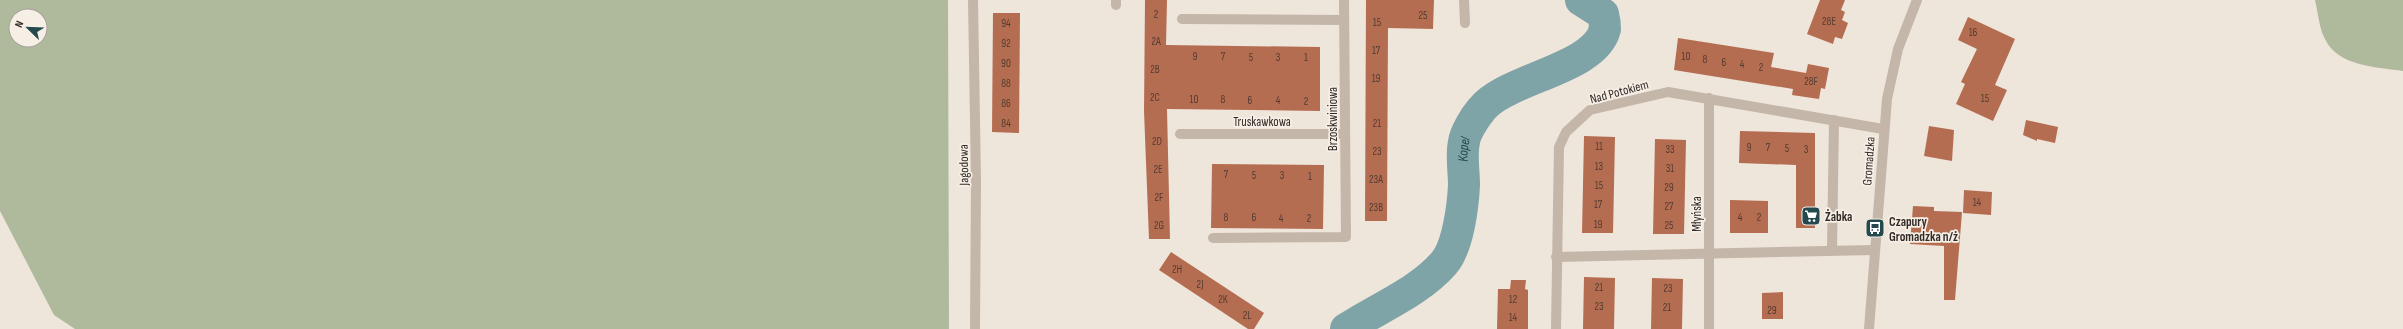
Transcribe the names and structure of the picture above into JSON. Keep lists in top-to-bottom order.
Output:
{
  "streets": {
    "street": [
      "Nad Potokiem",
      "Brzoskwiniowa",
      "Truskawkowa",
      "Gromadzka",
      "Jagodowa",
      "Młyńska"
    ]
  },
  "crossings": [
    ["Nad Potokiem", "Gromadzka"],
    ["Nad Potokiem", "Młyńska"],
    ["Brzoskwiniowa", "Truskawkowa"]
  ],
  "water": ["Kopel"],
  "places": {
    "supermarket": ["Żabka"],
    "bus stop": ["Czapury Gromadzka n/ż"]
  },
  "house_numbers": [
    "2",
    "25",
    "28E",
    "15",
    "94",
    "16",
    "2A",
    "92",
    "17",
    "9",
    "7",
    "10",
    "5",
    "3",
    "1",
    "8",
    "6",
    "90",
    "4",
    "2",
    "2B",
    "19",
    "28F",
    "88",
    "2C",
    "15",
    "10",
    "8",
    "6",
    "4",
    "2",
    "86",
    "84",
    "21",
    "2D",
    "11",
    "9",
    "7",
    "5",
    "33",
    "3",
    "23",
    "13",
    "31",
    "2E",
    "7",
    "5",
    "3",
    "1",
    "23A",
    "15",
    "29",
    "2F",
    "14",
    "17",
    "27",
    "23B",
    "8",
    "6",
    "4",
    "2",
    "4",
    "2",
    "19",
    "2G",
    "25",
    "2H",
    "2J",
    "21",
    "23",
    "2K",
    "12",
    "23",
    "21",
    "29",
    "2L",
    "14"
  ],
  "north": "top left"
}
